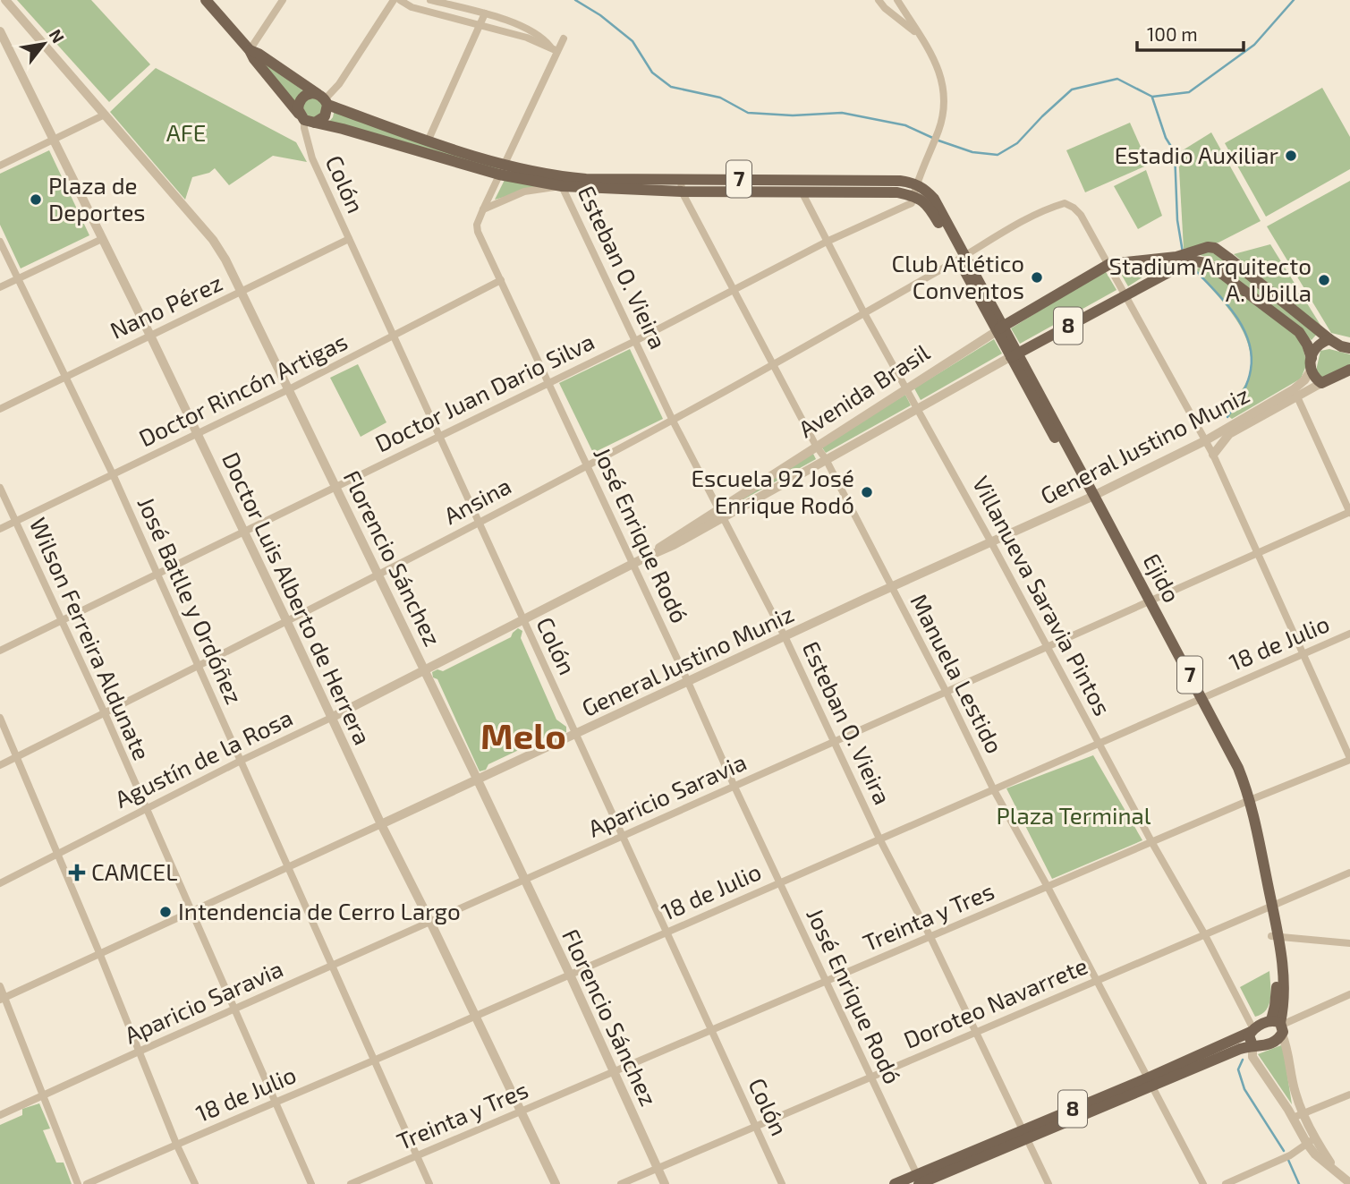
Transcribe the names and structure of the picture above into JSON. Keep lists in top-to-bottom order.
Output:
{
  "streets": {
    "main road": [
      "7",
      "8",
      "Avenida Brasil",
      "Ejido"
    ],
    "street": [
      "Colón",
      "Esteban O. Vieira",
      "Nano Pérez",
      "Doctor Rincón Artigas",
      "Doctor Juan Dario Silva",
      "General Justino Muniz",
      "Ansina",
      "José Enrique Rodó",
      "Florencio Sánchez",
      "Villanueva Saravia Pintos",
      "Doctor Luis Alberto de Herrera",
      "José Batlle y Ordóñez",
      "Wilson Ferreira Aldunate",
      "18 de Julio",
      "Manuela Lestido",
      "Agustín de la Rosa",
      "Aparicio Saravia",
      "Treinta y Tres",
      "Doroteo Navarrete"
    ]
  },
  "crossings": [
    ["7", "Colón"],
    ["7", "Esteban O. Vieira"],
    ["7", "8"],
    ["7", "Doctor Juan Dario Silva"],
    ["7", "José Enrique Rodó"],
    ["7", "Ejido"],
    ["7", "Villanueva Saravia Pintos"],
    ["7", "Manuela Lestido"],
    ["Colón", "Nano Pérez"],
    ["Colón", "Doctor Rincón Artigas"],
    ["Colón", "Avenida Brasil"],
    ["Colón", "Doctor Juan Dario Silva"],
    ["Colón", "General Justino Muniz"],
    ["Colón", "Ansina"],
    ["Colón", "18 de Julio"],
    ["Colón", "Aparicio Saravia"],
    ["Colón", "Treinta y Tres"],
    ["Colón", "Doroteo Navarrete"],
    ["Esteban O. Vieira", "8"],
    ["Esteban O. Vieira", "Avenida Brasil"],
    ["Esteban O. Vieira", "Doctor Juan Dario Silva"],
    ["Esteban O. Vieira", "General Justino Muniz"],
    ["Esteban O. Vieira", "Ansina"],
    ["Esteban O. Vieira", "18 de Julio"],
    ["Esteban O. Vieira", "Aparicio Saravia"],
    ["Esteban O. Vieira", "Treinta y Tres"],
    ["Esteban O. Vieira", "Doroteo Navarrete"],
    ["Nano Pérez", "Florencio Sánchez"],
    ["Nano Pérez", "Doctor Luis Alberto de Herrera"],
    ["Nano Pérez", "José Batlle y Ordóñez"],
    ["8", "Avenida Brasil"],
    ["8", "Ansina"],
    ["8", "José Enrique Rodó"],
    ["8", "Villanueva Saravia Pintos"],
    ["8", "Manuela Lestido"],
    ["Doctor Rincón Artigas", "José Enrique Rodó"],
    ["Doctor Rincón Artigas", "Florencio Sánchez"],
    ["Doctor Rincón Artigas", "Doctor Luis Alberto de Herrera"],
    ["Doctor Rincón Artigas", "José Batlle y Ordóñez"],
    ["Doctor Rincón Artigas", "Wilson Ferreira Aldunate"],
    ["Avenida Brasil", "Ansina"],
    ["Avenida Brasil", "José Enrique Rodó"],
    ["Avenida Brasil", "Florencio Sánchez"],
    ["Avenida Brasil", "Ejido"],
    ["Avenida Brasil", "Villanueva Saravia Pintos"],
    ["Avenida Brasil", "Manuela Lestido"],
    ["Avenida Brasil", "Agustín de la Rosa"],
    ["Doctor Juan Dario Silva", "José Enrique Rodó"],
    ["Doctor Juan Dario Silva", "Florencio Sánchez"],
    ["Doctor Juan Dario Silva", "Ejido"],
    ["Doctor Juan Dario Silva", "Villanueva Saravia Pintos"],
    ["Doctor Juan Dario Silva", "Doctor Luis Alberto de Herrera"],
    ["Doctor Juan Dario Silva", "José Batlle y Ordóñez"],
    ["Doctor Juan Dario Silva", "Wilson Ferreira Aldunate"],
    ["Doctor Juan Dario Silva", "Manuela Lestido"],
    ["General Justino Muniz", "José Enrique Rodó"],
    ["General Justino Muniz", "Florencio Sánchez"],
    ["General Justino Muniz", "Ejido"],
    ["General Justino Muniz", "Villanueva Saravia Pintos"],
    ["General Justino Muniz", "Doctor Luis Alberto de Herrera"],
    ["General Justino Muniz", "José Batlle y Ordóñez"],
    ["General Justino Muniz", "Wilson Ferreira Aldunate"],
    ["General Justino Muniz", "Manuela Lestido"],
    ["Ansina", "José Enrique Rodó"],
    ["Ansina", "Florencio Sánchez"],
    ["Ansina", "Ejido"],
    ["Ansina", "Villanueva Saravia Pintos"],
    ["Ansina", "Doctor Luis Alberto de Herrera"],
    ["Ansina", "José Batlle y Ordóñez"],
    ["Ansina", "Wilson Ferreira Aldunate"],
    ["Ansina", "Manuela Lestido"],
    ["José Enrique Rodó", "18 de Julio"],
    ["José Enrique Rodó", "Aparicio Saravia"],
    ["José Enrique Rodó", "Treinta y Tres"],
    ["José Enrique Rodó", "Doroteo Navarrete"],
    ["Florencio Sánchez", "18 de Julio"],
    ["Florencio Sánchez", "Agustín de la Rosa"],
    ["Florencio Sánchez", "Aparicio Saravia"],
    ["Florencio Sánchez", "Treinta y Tres"],
    ["Florencio Sánchez", "Doroteo Navarrete"],
    ["Ejido", "18 de Julio"],
    ["Ejido", "Aparicio Saravia"],
    ["Ejido", "Treinta y Tres"],
    ["Ejido", "Doroteo Navarrete"],
    ["Villanueva Saravia Pintos", "18 de Julio"],
    ["Villanueva Saravia Pintos", "Aparicio Saravia"],
    ["Villanueva Saravia Pintos", "Treinta y Tres"],
    ["Villanueva Saravia Pintos", "Doroteo Navarrete"],
    ["Doctor Luis Alberto de Herrera", "18 de Julio"],
    ["Doctor Luis Alberto de Herrera", "Agustín de la Rosa"],
    ["Doctor Luis Alberto de Herrera", "Aparicio Saravia"],
    ["Doctor Luis Alberto de Herrera", "Treinta y Tres"],
    ["José Batlle y Ordóñez", "18 de Julio"],
    ["José Batlle y Ordóñez", "Agustín de la Rosa"],
    ["José Batlle y Ordóñez", "Aparicio Saravia"],
    ["José Batlle y Ordóñez", "Treinta y Tres"],
    ["Wilson Ferreira Aldunate", "18 de Julio"],
    ["Wilson Ferreira Aldunate", "Agustín de la Rosa"],
    ["Wilson Ferreira Aldunate", "Aparicio Saravia"],
    ["18 de Julio", "Manuela Lestido"],
    ["Manuela Lestido", "Aparicio Saravia"],
    ["Manuela Lestido", "Treinta y Tres"],
    ["Manuela Lestido", "Doroteo Navarrete"]
  ],
  "districts": ["Melo"],
  "parks": ["AFE", "Plaza Terminal"],
  "places": {
    "other": [
      "Estadio Auxiliar",
      "Plaza de Deportes",
      "Club Atlético Conventos",
      "Stadium Arquitecto A. Ubilla",
      "Escuela 92 José Enrique Rodó",
      "Intendencia de Cerro Largo"
    ],
    "health": ["CAMCEL"]
  },
  "scale_bar": "100 m",
  "north": "top right"
}
